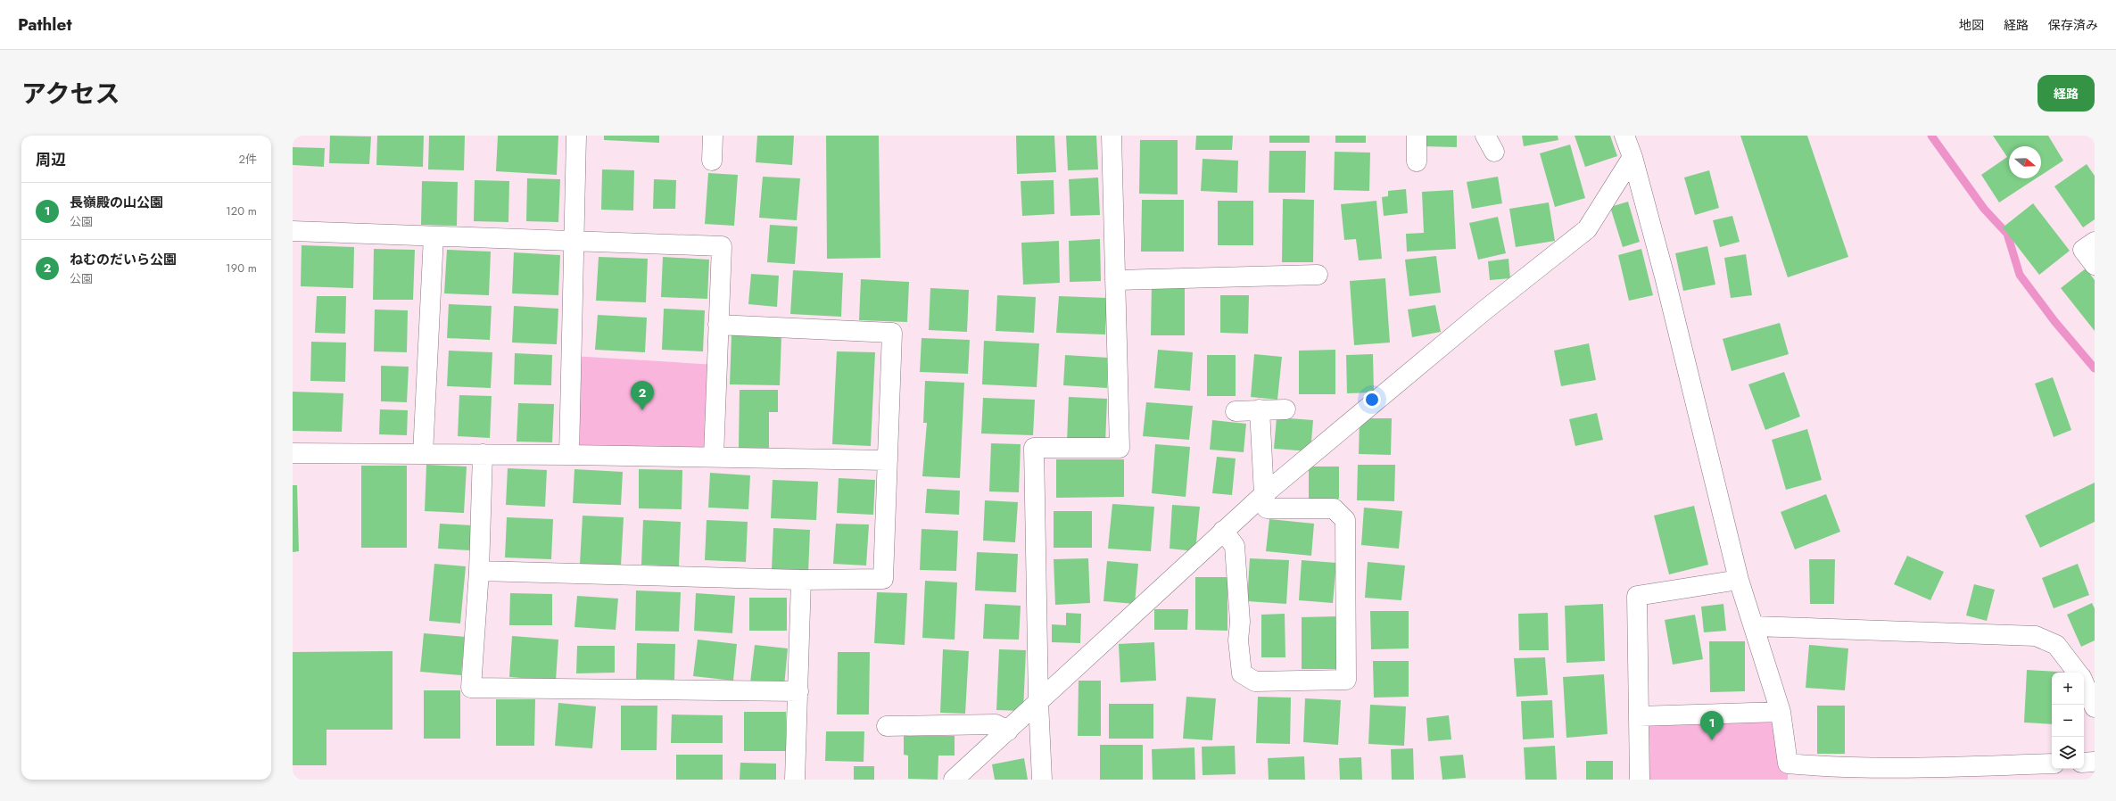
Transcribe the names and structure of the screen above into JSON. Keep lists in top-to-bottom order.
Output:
{
  "north": "right",
  "page": {
    "header": "Pathlet",
    "nav": ["地図", "経路", "保存済み"],
    "title": "アクセス",
    "buttons": "経路",
    "heading": ["周辺", "2件"],
    "list": [
      {
        "mark": "1",
        "name": "長嶺殿の山公園",
        "note": "公園",
        "value": "120 m"
      },
      {
        "mark": "2",
        "name": "ねむのだいら公園",
        "note": "公園",
        "value": "190 m"
      }
    ],
    "pins": ["2", "1"],
    "map_buttons": ["+", "−"]
  }
}
